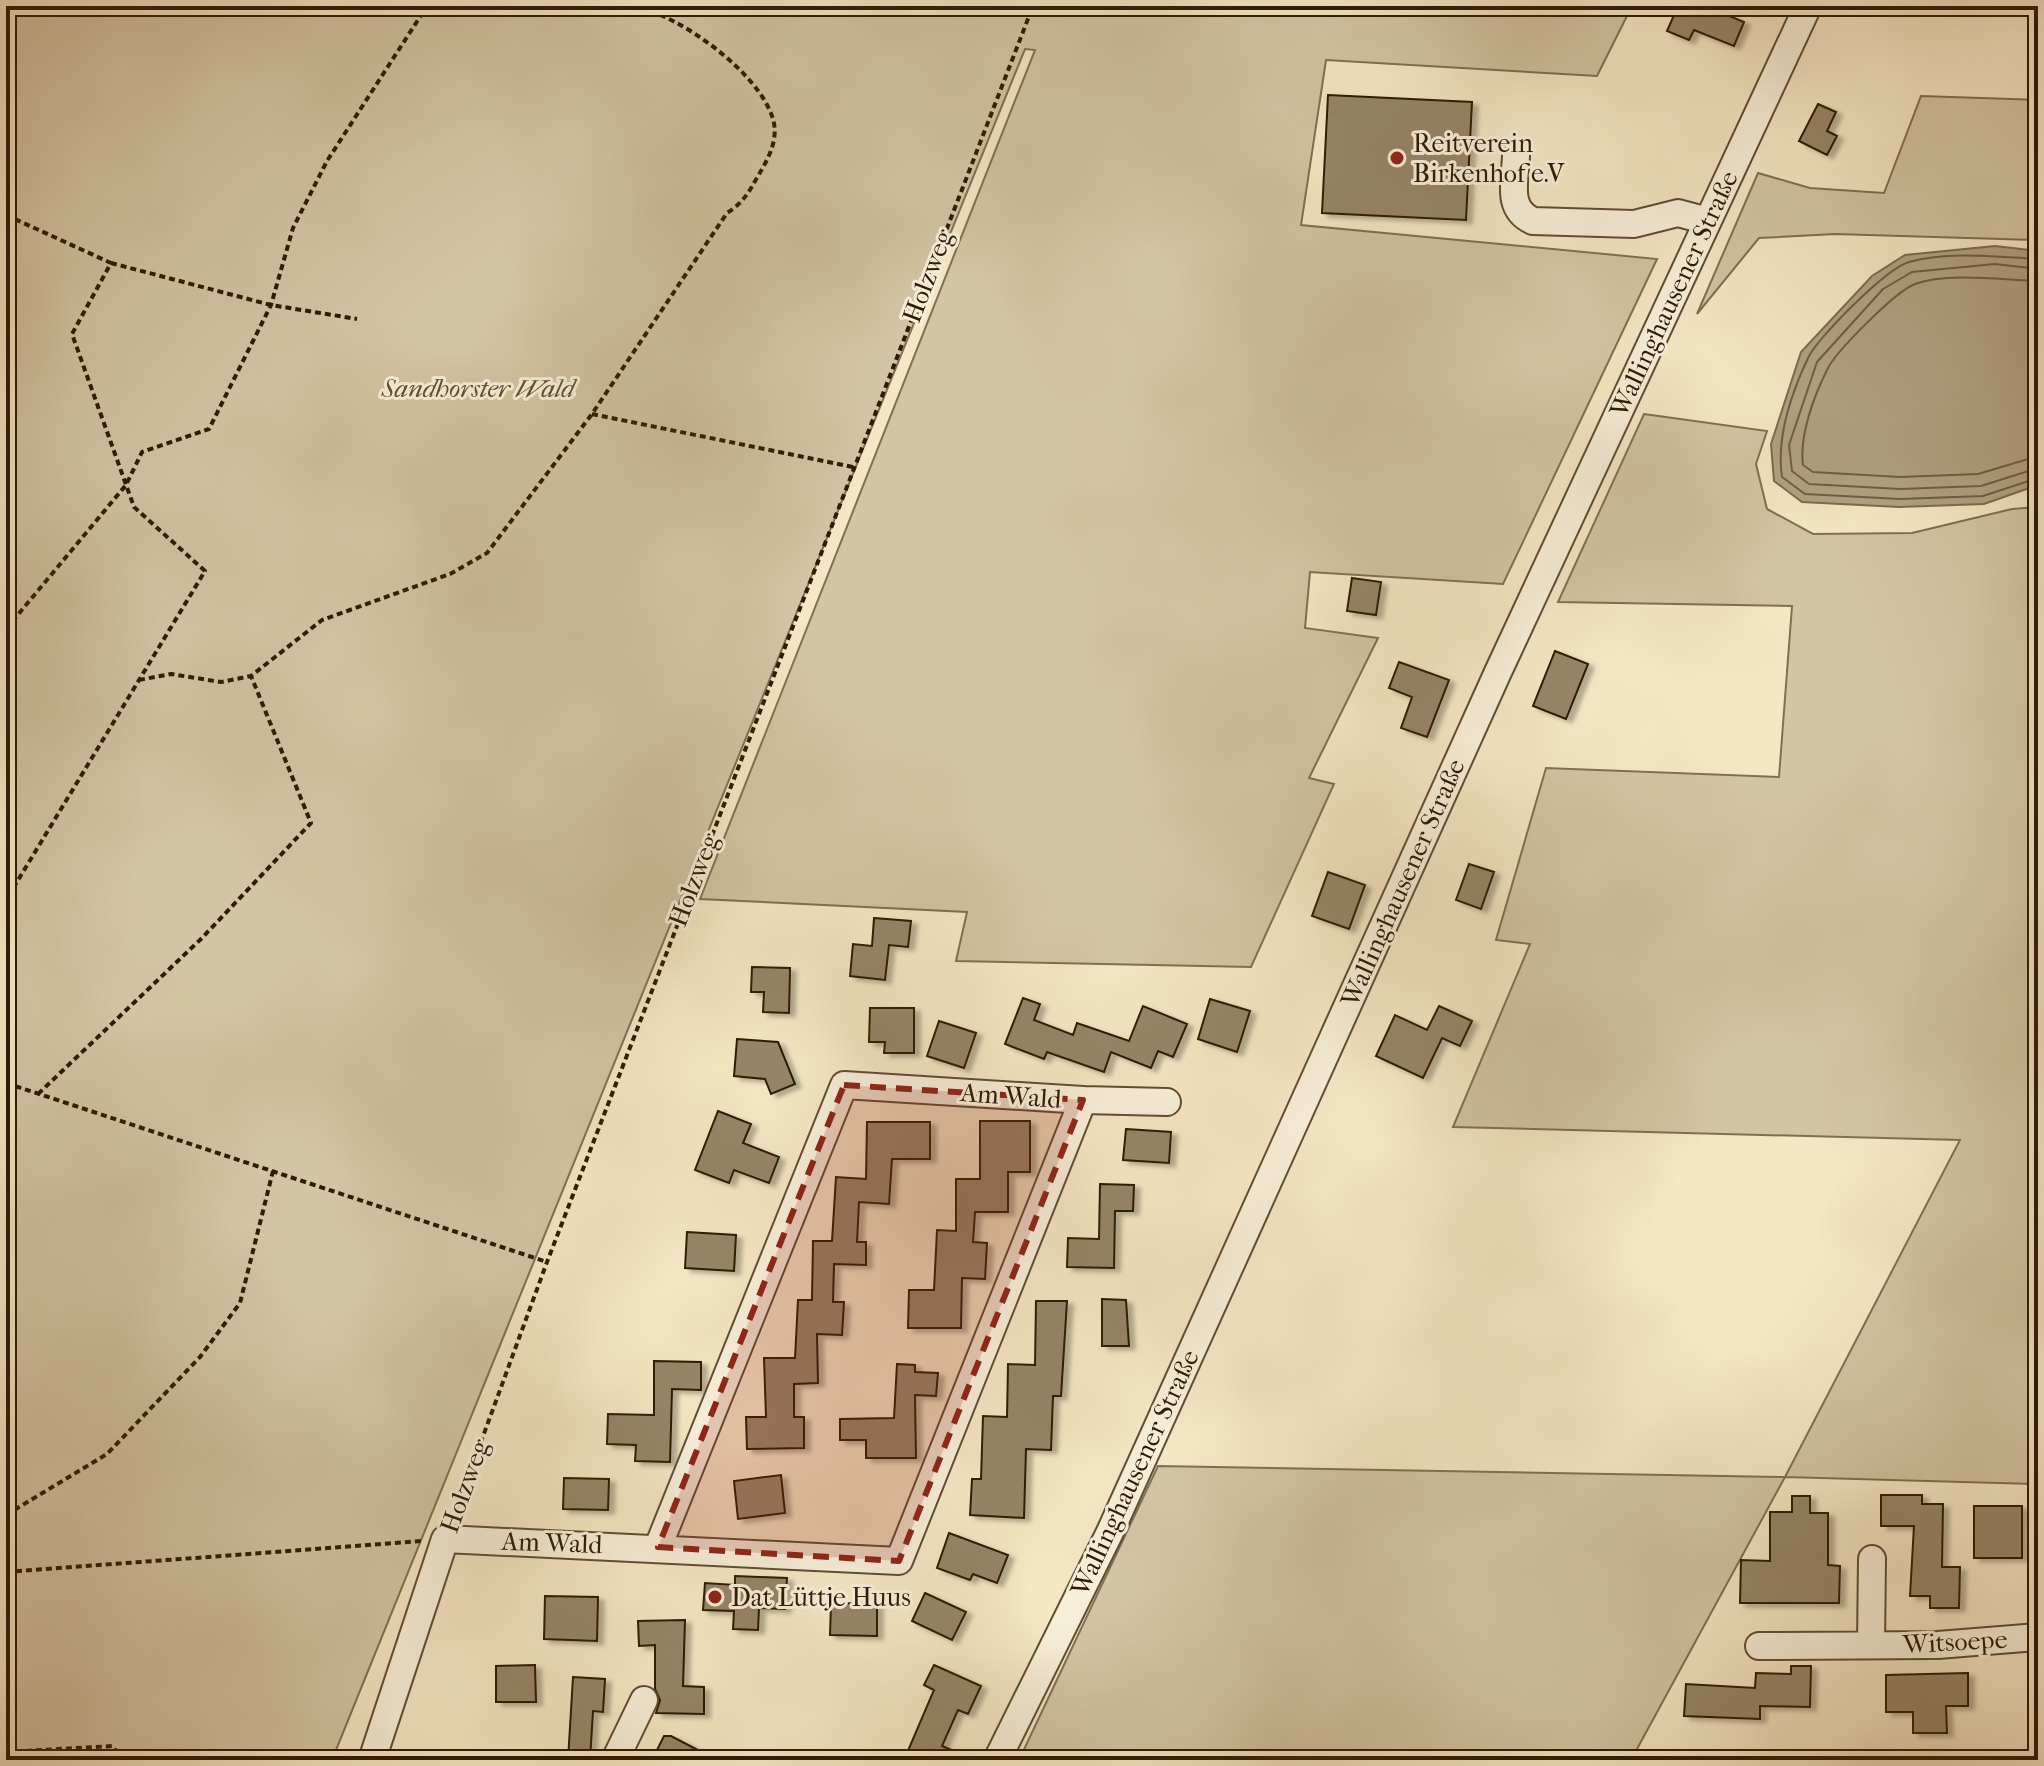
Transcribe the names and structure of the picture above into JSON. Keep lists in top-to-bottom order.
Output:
{
  "streets": {
    "street": [
      "Holzweg",
      "Wallinghausener Straße",
      "Am Wald",
      "Witsoepe"
    ]
  },
  "crossings": [
    ["Holzweg", "Am Wald"]
  ],
  "parks": ["Sandhorster Wald"],
  "places": ["Reitverein Birkenhof e.V", "Dat Lüttje Huus"]
}
